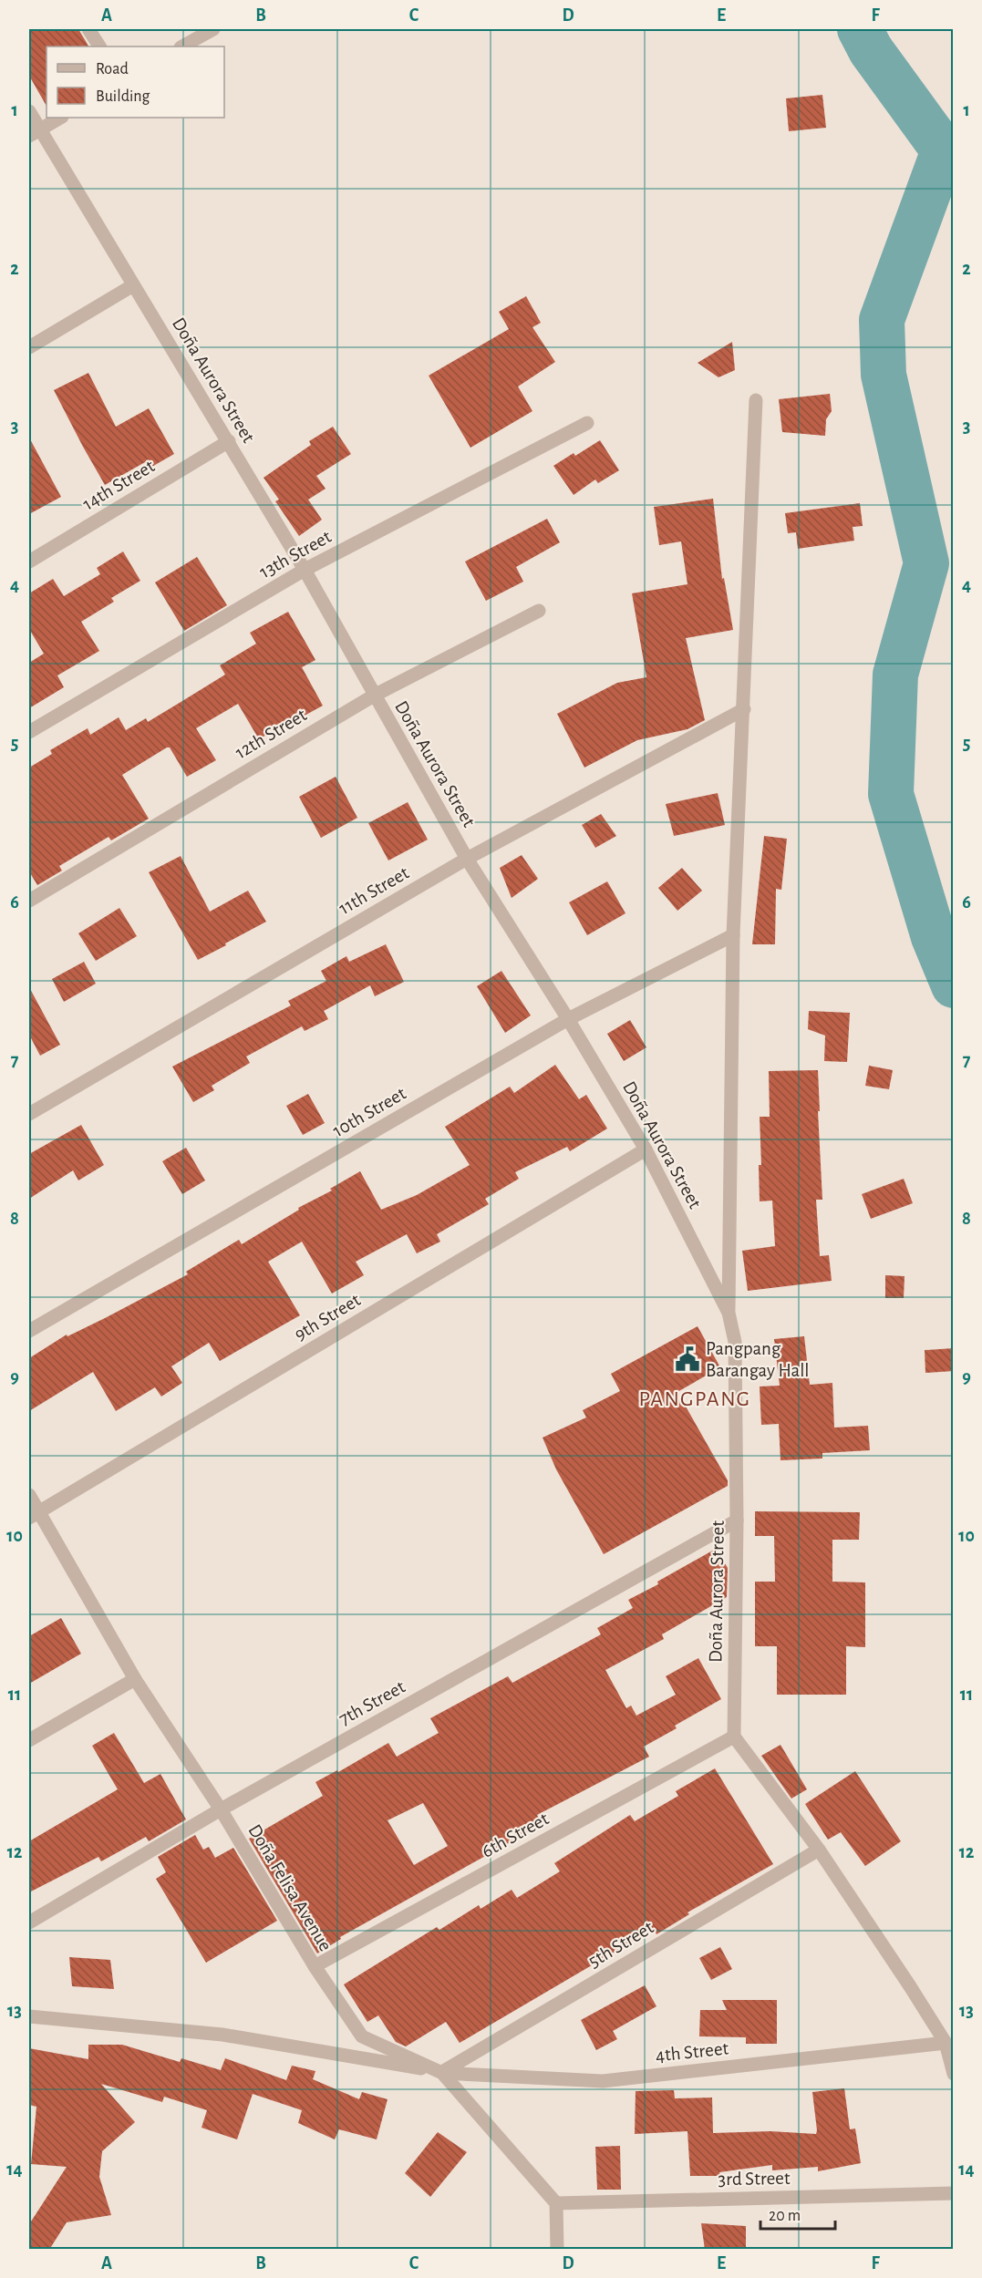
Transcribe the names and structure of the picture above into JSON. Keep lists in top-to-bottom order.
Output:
{
  "streets": {
    "street": [
      "Doña Aurora Street",
      "14th Street",
      "13th Street",
      "12th Street",
      "11th Street",
      "10th Street",
      "9th Street",
      "7th Street",
      "6th Street",
      "Doña Felisa Avenue",
      "5th Street",
      "4th Street",
      "3rd Street"
    ]
  },
  "crossings": [
    ["Doña Aurora Street", "14th Street"],
    ["Doña Aurora Street", "13th Street"],
    ["Doña Aurora Street", "12th Street"],
    ["Doña Aurora Street", "11th Street"],
    ["Doña Aurora Street", "10th Street"],
    ["Doña Aurora Street", "9th Street"],
    ["Doña Aurora Street", "7th Street"],
    ["Doña Aurora Street", "6th Street"],
    ["9th Street", "Doña Felisa Avenue"],
    ["7th Street", "Doña Felisa Avenue"],
    ["6th Street", "Doña Felisa Avenue"],
    ["Doña Felisa Avenue", "5th Street"],
    ["Doña Felisa Avenue", "4th Street"],
    ["Doña Felisa Avenue", "3rd Street"],
    ["5th Street", "4th Street"]
  ],
  "districts": ["PANGPANG"],
  "places": {
    "public building": ["Pangpang Barangay Hall"]
  },
  "legend": ["Road", "Building"],
  "scale_bar": "20 m",
  "grid": {
    "columns": [
      "A",
      "B",
      "C",
      "D",
      "E",
      "F"
    ],
    "rows": [
      "1",
      "2",
      "3",
      "4",
      "5",
      "6",
      "7",
      "8",
      "9",
      "10",
      "11",
      "12",
      "13",
      "14"
    ]
  }
}
